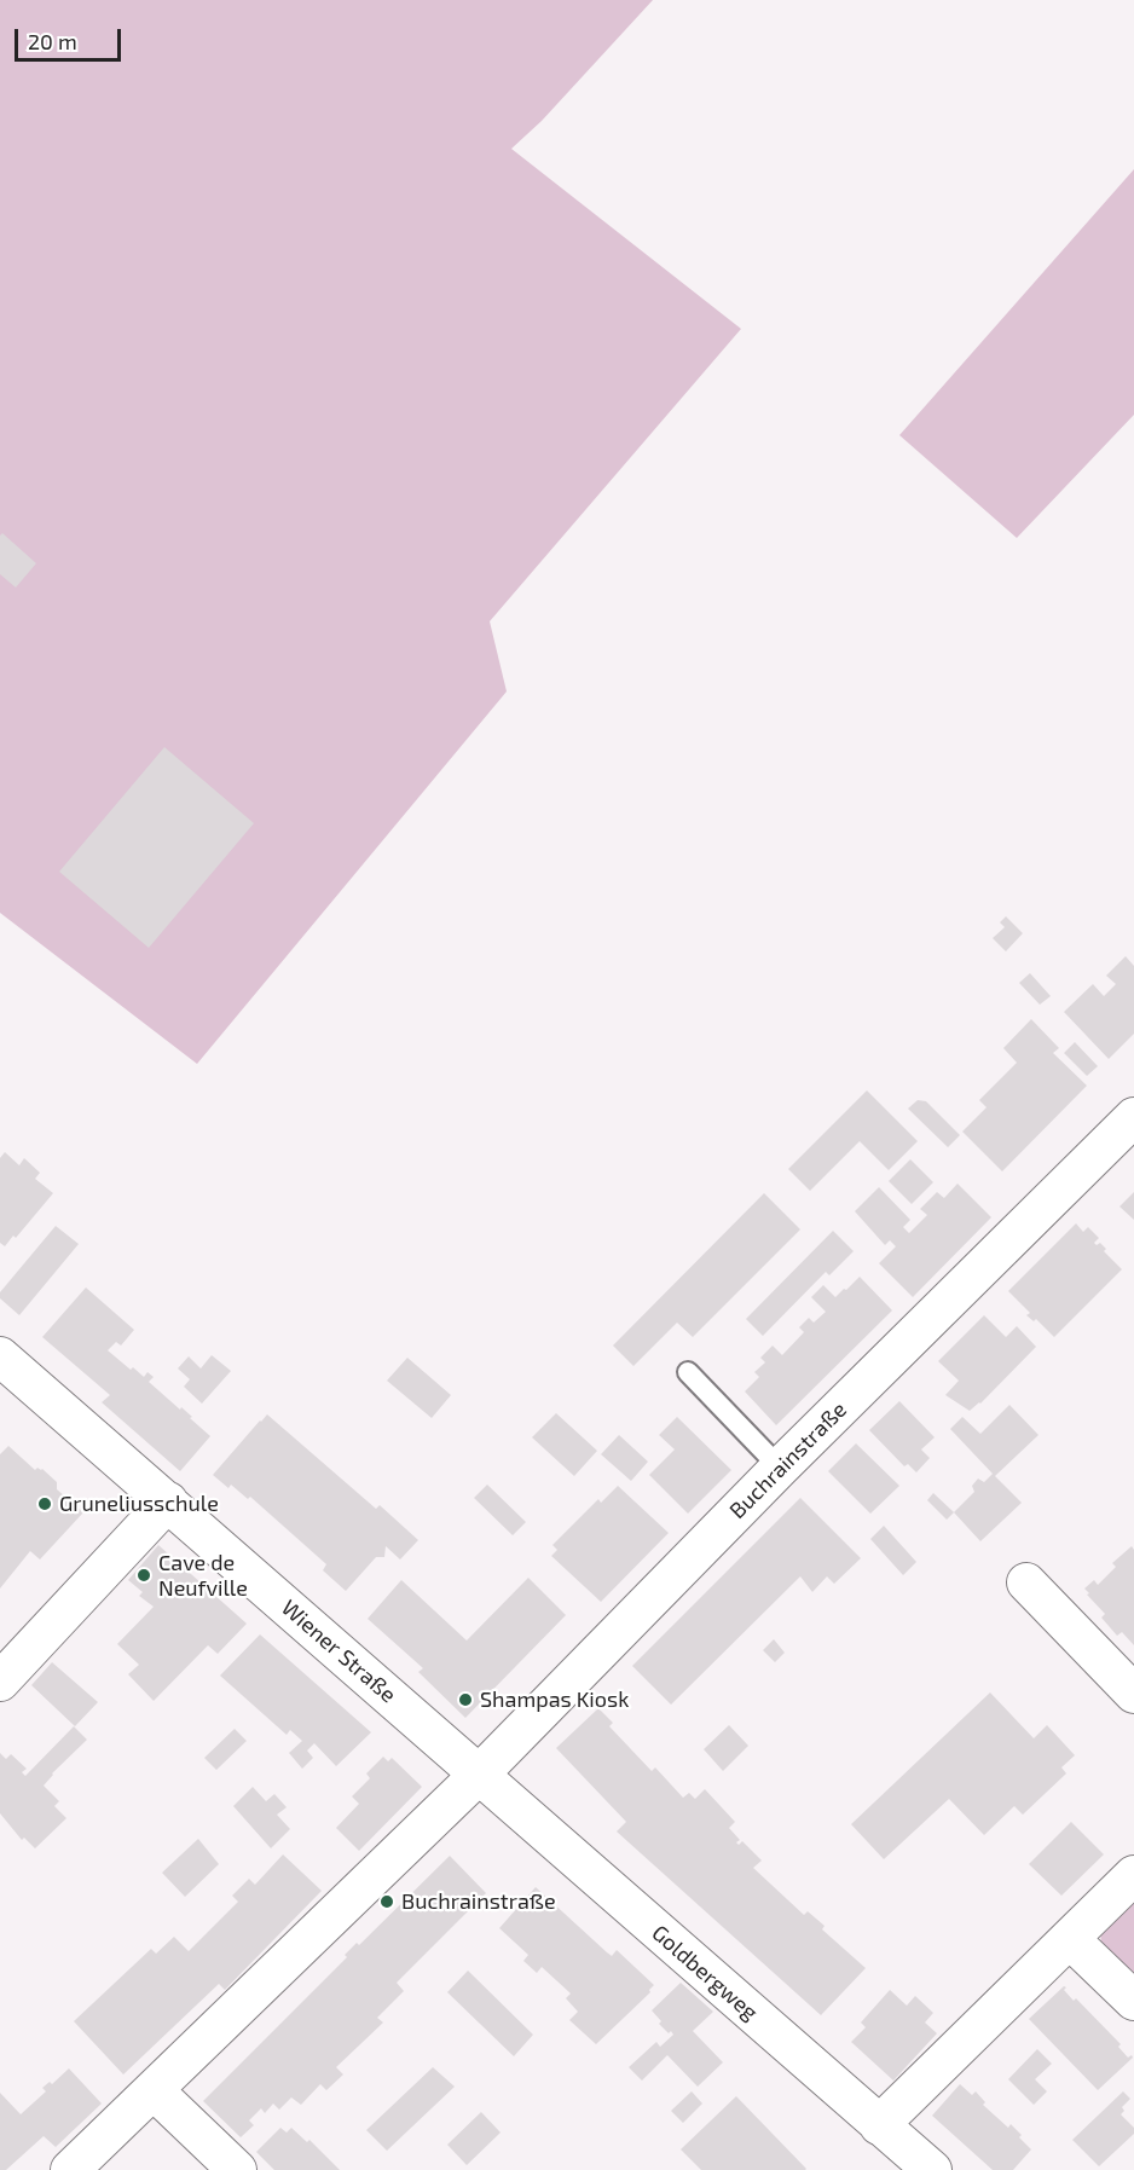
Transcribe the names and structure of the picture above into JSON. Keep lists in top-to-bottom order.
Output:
{
  "streets": {
    "street": ["Buchrainstraße", "Wiener Straße", "Goldbergweg"]
  },
  "crossings": [
    ["Buchrainstraße", "Wiener Straße"],
    ["Buchrainstraße", "Goldbergweg"],
    ["Wiener Straße", "Goldbergweg"]
  ],
  "places": [
    "Gruneliusschule",
    "Cave de Neufville",
    "Shampas Kiosk",
    "Buchrainstraße"
  ],
  "scale_bar": "20 m"
}
